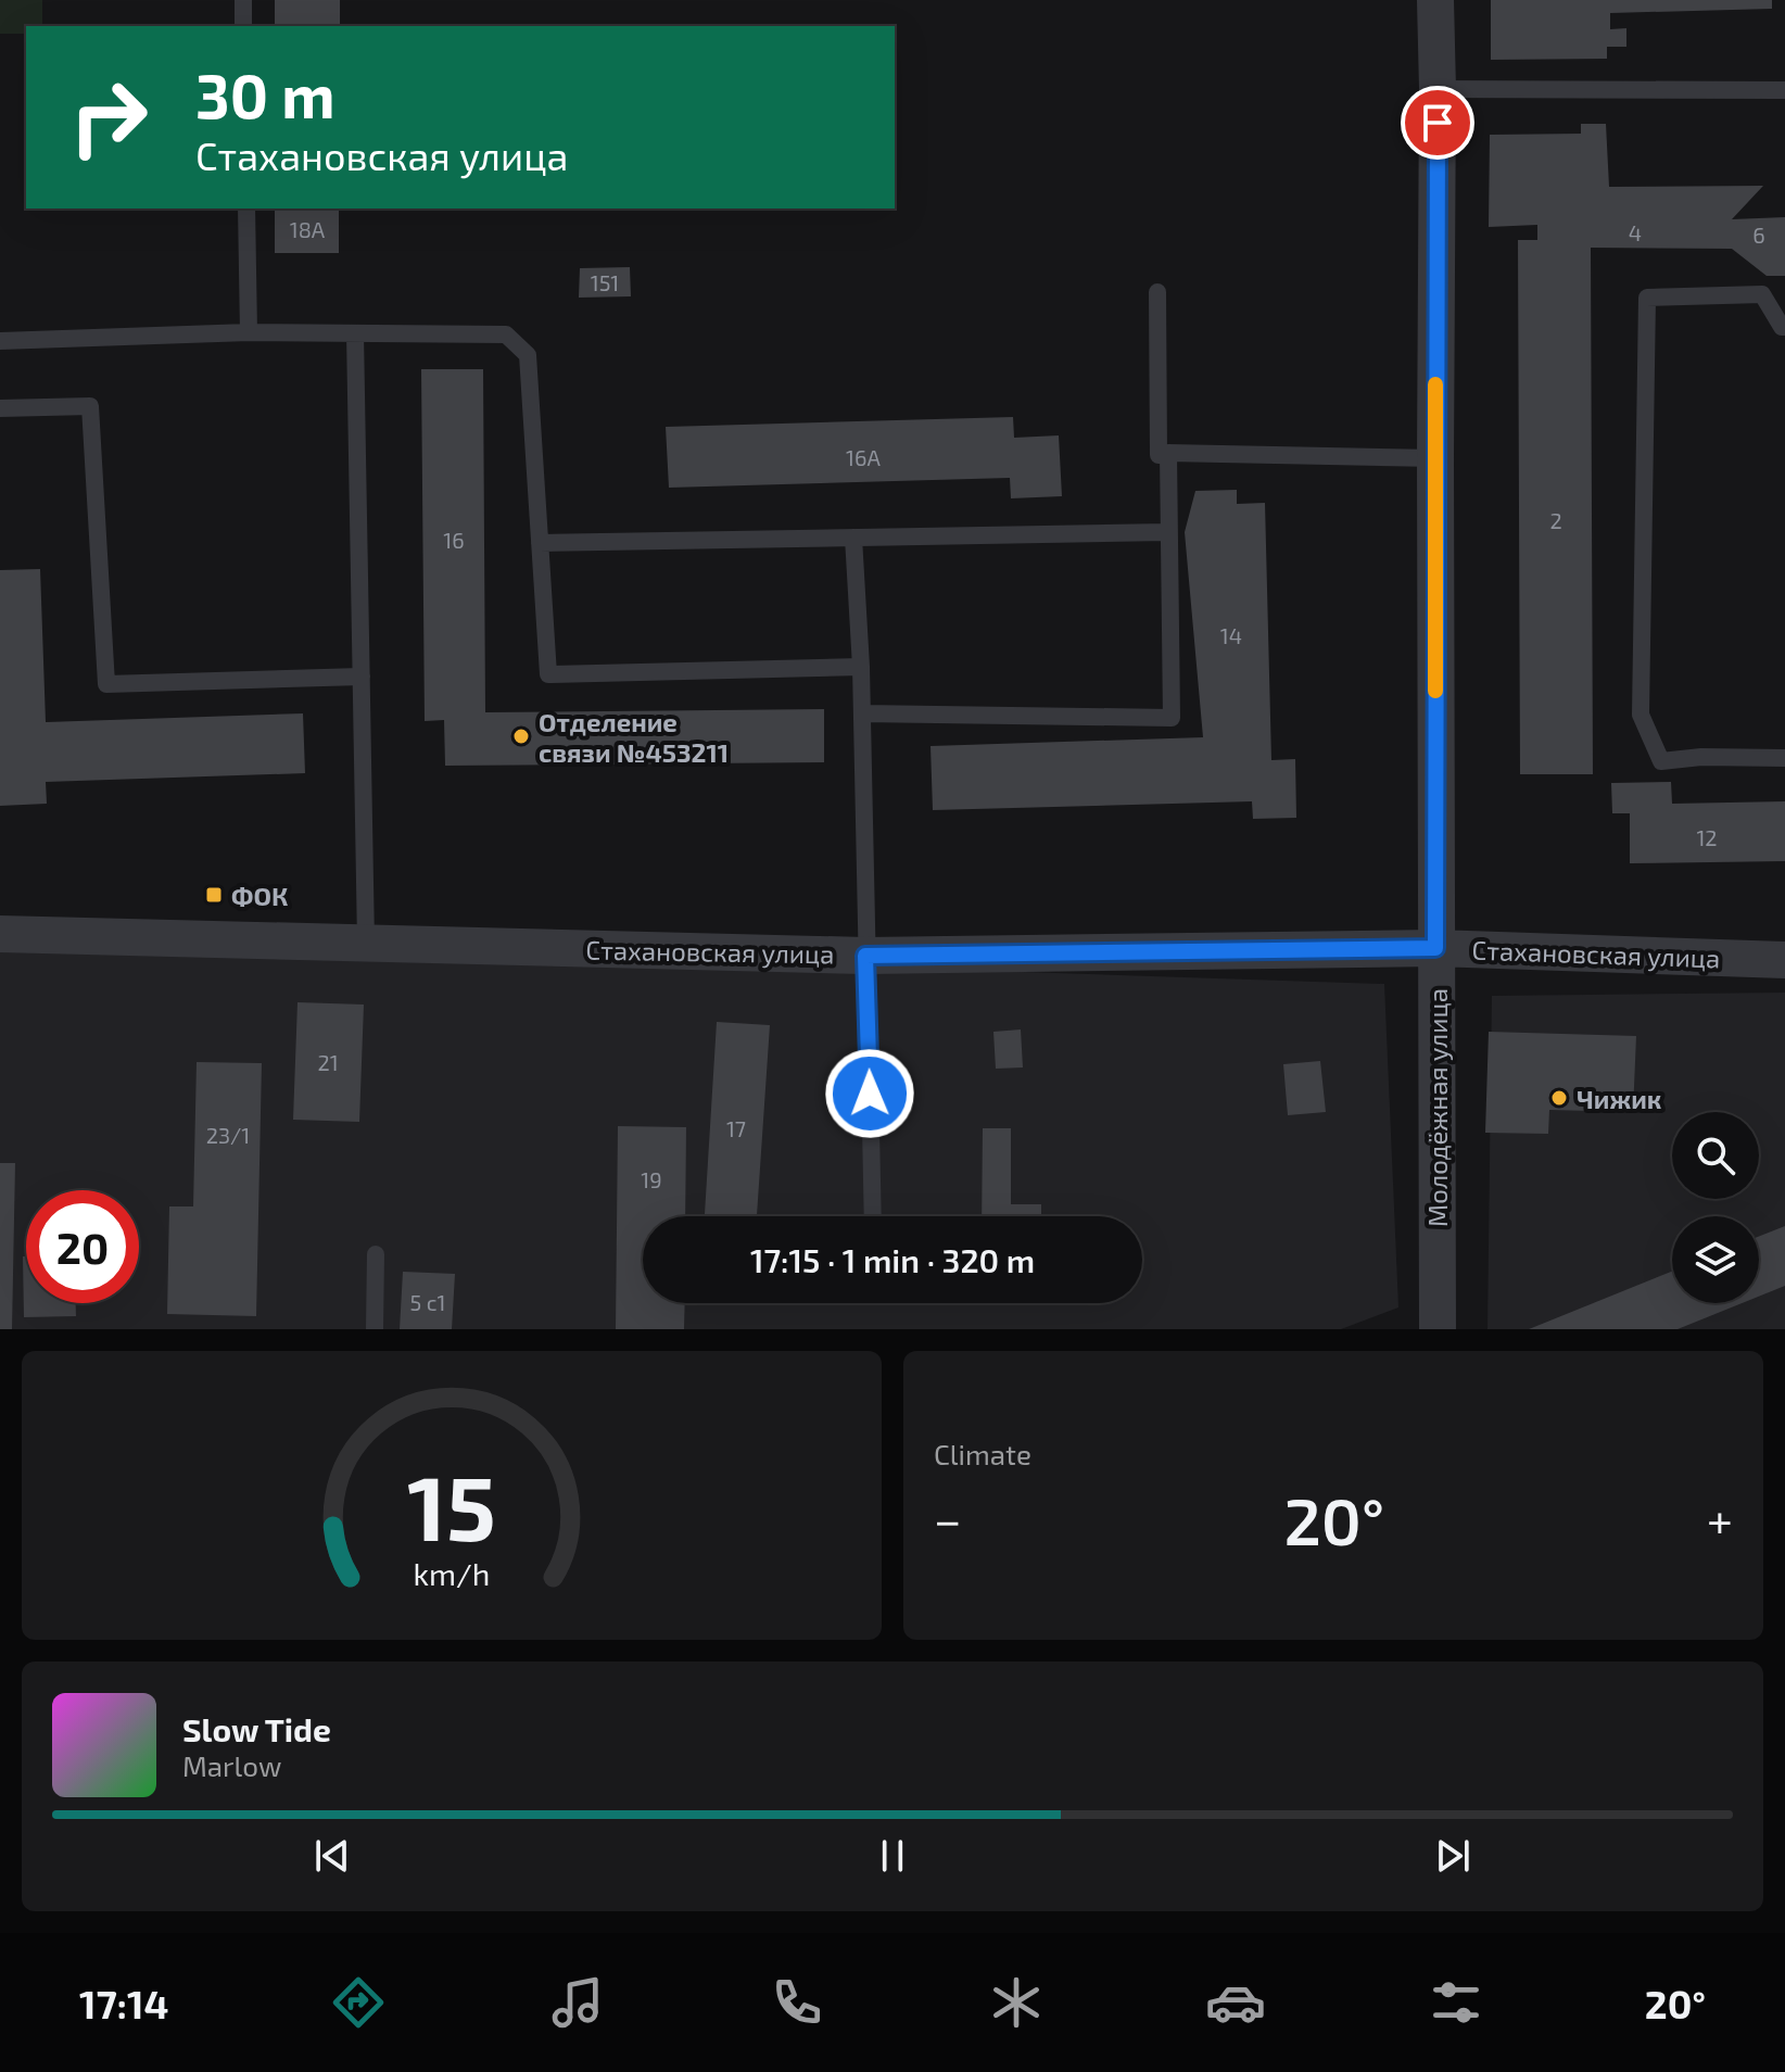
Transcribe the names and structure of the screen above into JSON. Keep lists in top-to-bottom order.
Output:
{
  "streets": {
    "street": ["Стахановская улица", "Молодёжная улица"]
  },
  "crossings": [
    ["Стахановская улица", "Молодёжная улица"]
  ],
  "places": {
    "other": ["Отделение связи №453211", "Чижик"],
    "transit": ["ФОК"]
  },
  "house_numbers": [
    "18А",
    "4",
    "6",
    "151",
    "16А",
    "2",
    "16",
    "14",
    "12",
    "21",
    "17",
    "23/1",
    "19",
    "5 с1"
  ],
  "page": {
    "turn": ["30 m", "Стахановская улица"],
    "limit": "20",
    "trip": "17:15 · 1 min · 320 m",
    "tile": "Climate",
    "heat": ["−", "20°", "+"],
    "song": ["Slow Tide", "Marlow"],
    "tabs": ["17:14", "20°"],
    "gauge": ["15", "km/h"]
  }
}
